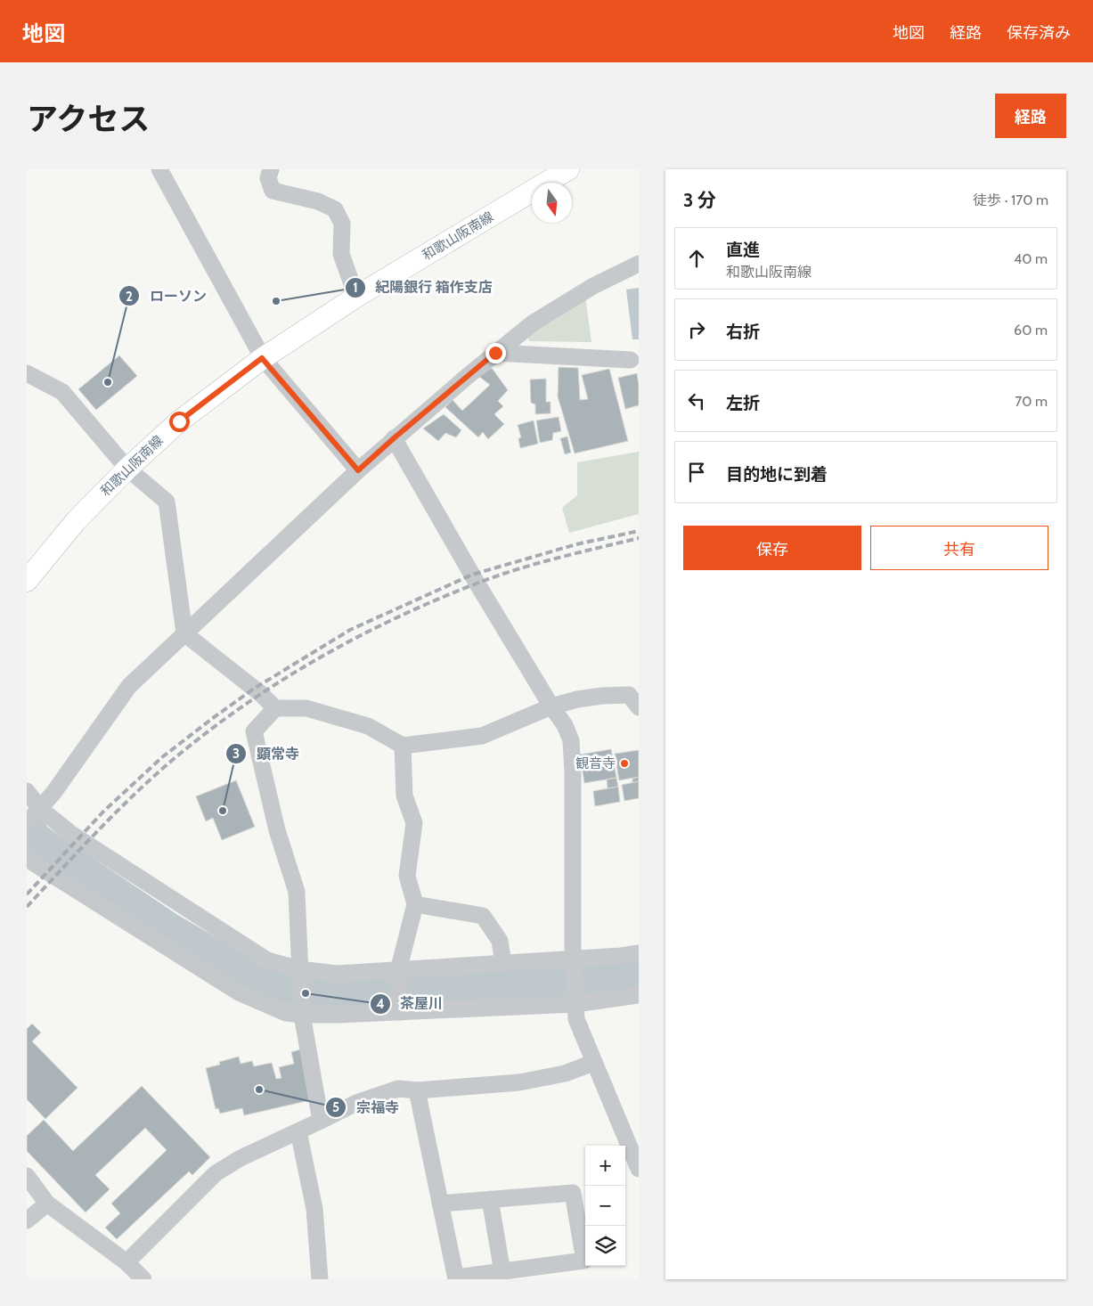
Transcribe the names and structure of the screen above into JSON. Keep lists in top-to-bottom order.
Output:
{
  "streets": {
    "main road": ["和歌山阪南線"]
  },
  "places": [
    "紀陽銀行 箱作支店",
    "ローソン",
    "観音寺",
    "顕常寺",
    "茶屋川",
    "宗福寺"
  ],
  "north": "bottom",
  "page": {
    "header": "地図",
    "nav": ["地図", "経路", "保存済み"],
    "title": "アクセス",
    "buttons": [
      "経路",
      ["保存", "共有"]
    ],
    "heading": ["3 分", "徒歩 · 170 m"],
    "list": [
      ["直進", "和歌山阪南線", "40 m"],
      ["右折", "60 m"],
      ["左折", "70 m"],
      "目的地に到着"
    ],
    "map_buttons": ["+", "−"]
  }
}
